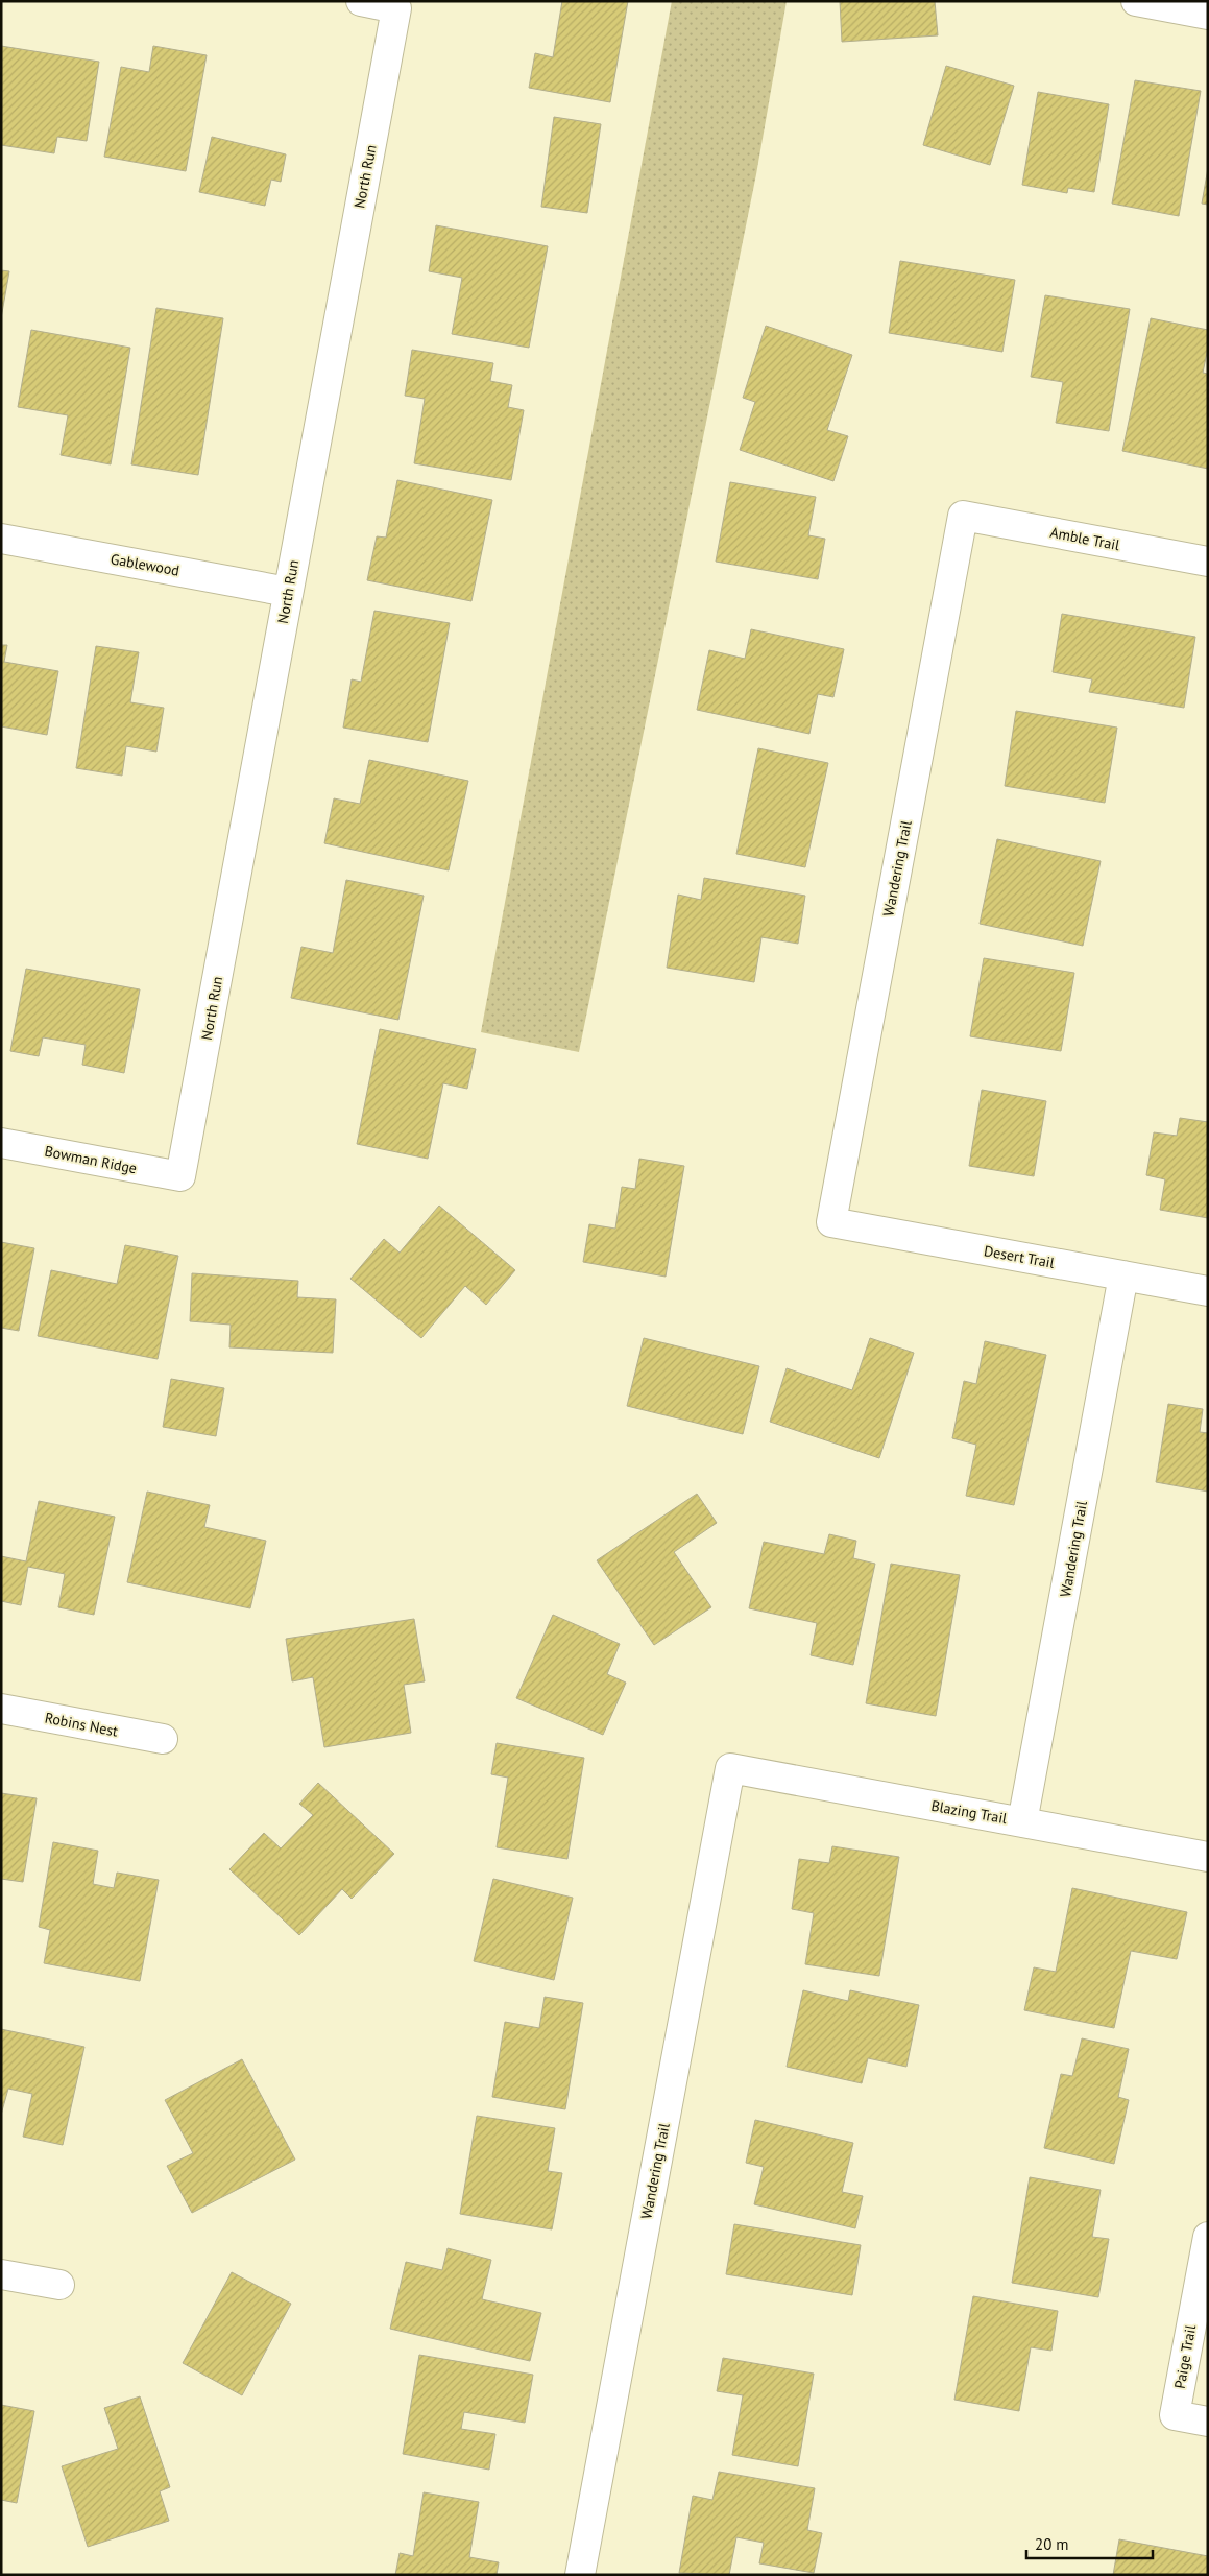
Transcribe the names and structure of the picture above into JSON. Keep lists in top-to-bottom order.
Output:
{
  "streets": {
    "street": [
      "North Run",
      "Amble Trail",
      "Gablewood",
      "Wandering Trail",
      "Bowman Ridge",
      "Desert Trail",
      "Robins Nest",
      "Blazing Trail",
      "Paige Trail"
    ]
  },
  "crossings": [
    ["North Run", "Gablewood"],
    ["North Run", "Bowman Ridge"],
    ["Amble Trail", "Wandering Trail"],
    ["Wandering Trail", "Desert Trail"],
    ["Wandering Trail", "Blazing Trail"]
  ],
  "scale_bar": "20 m"
}
